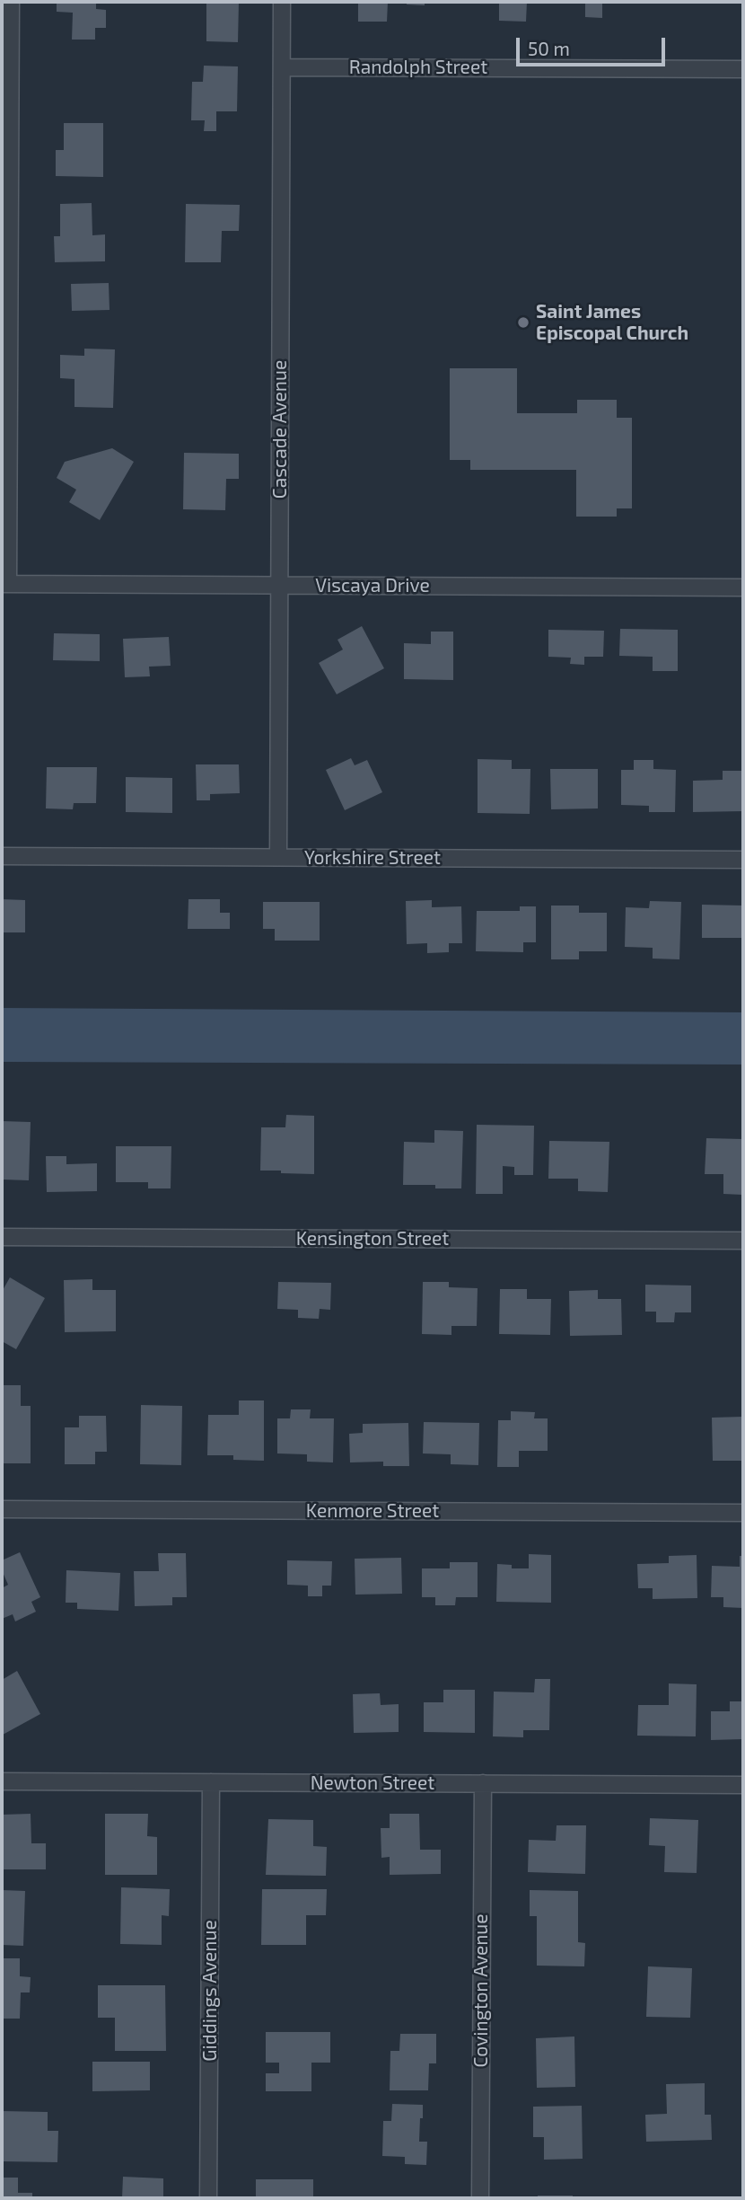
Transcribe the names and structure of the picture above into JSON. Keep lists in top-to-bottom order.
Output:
{
  "streets": {
    "street": [
      "Randolph Street",
      "Cascade Avenue",
      "Viscaya Drive",
      "Yorkshire Street",
      "Kensington Street",
      "Kenmore Street",
      "Newton Street",
      "Giddings Avenue",
      "Covington Avenue"
    ]
  },
  "crossings": [
    ["Randolph Street", "Cascade Avenue"],
    ["Cascade Avenue", "Viscaya Drive"],
    ["Cascade Avenue", "Yorkshire Street"],
    ["Newton Street", "Giddings Avenue"],
    ["Newton Street", "Covington Avenue"]
  ],
  "places": ["Saint James Episcopal Church"],
  "scale_bar": "50 m"
}
